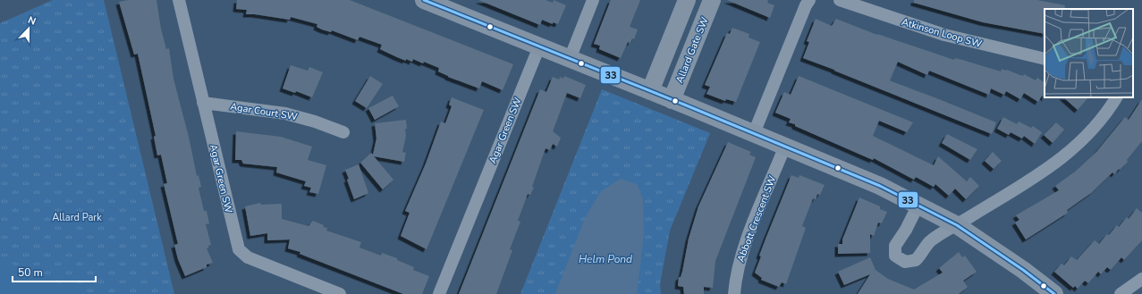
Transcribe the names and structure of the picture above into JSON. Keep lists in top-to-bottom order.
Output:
{
  "streets": {
    "street": [
      "Atkinson Loop SW",
      "Allard Gate SW",
      "Agar Court SW",
      "Agar Green SW",
      "Abbott Crescent SW"
    ]
  },
  "crossings": [
    ["Agar Court SW", "Agar Green SW"]
  ],
  "water": ["Helm Pond"],
  "parks": ["Allard Park"],
  "lines": ["transit line 33"],
  "scale_bar": "50 m",
  "north": "top"
}
